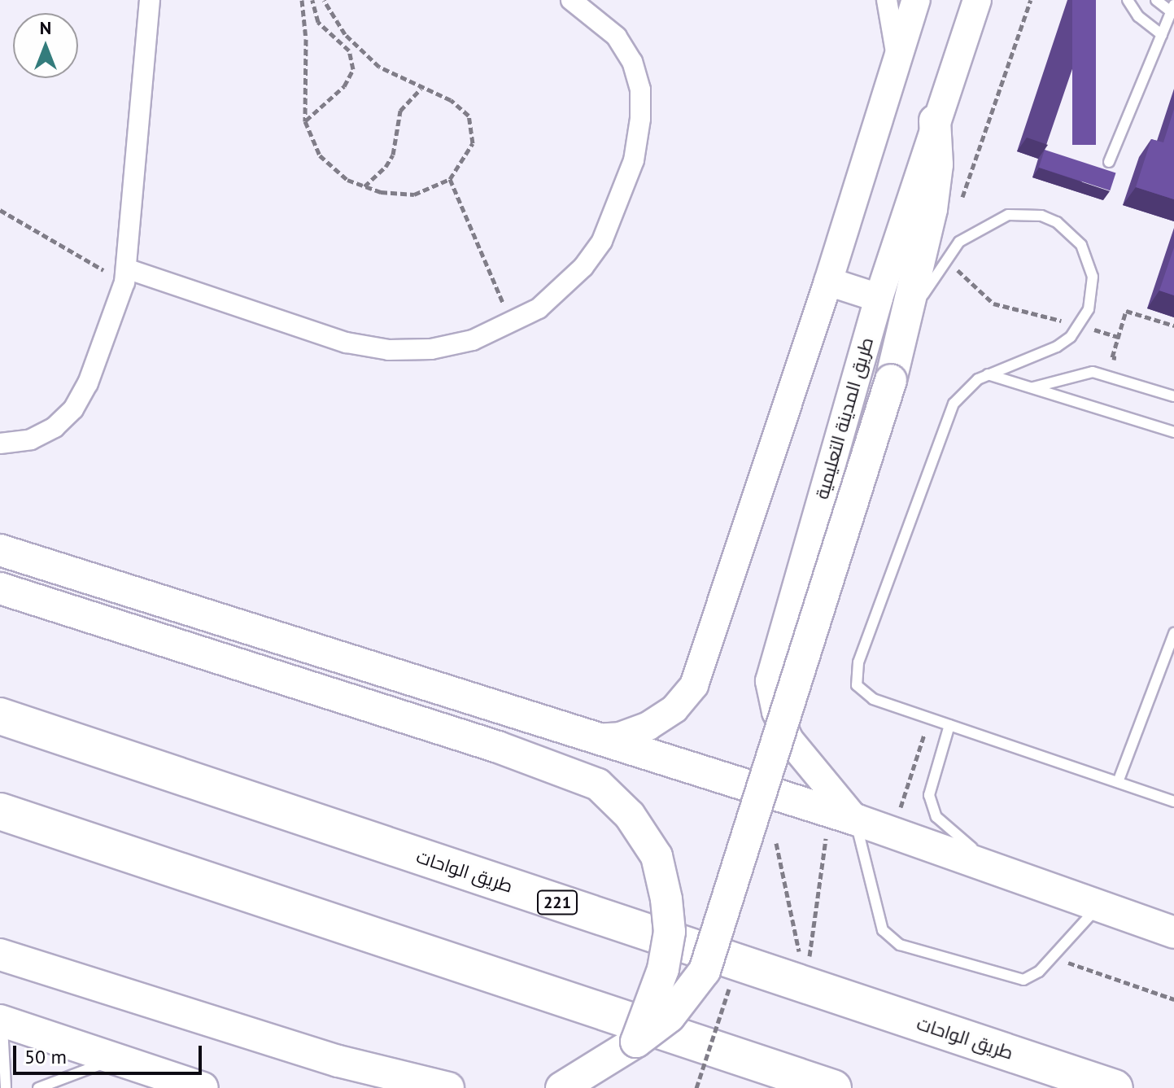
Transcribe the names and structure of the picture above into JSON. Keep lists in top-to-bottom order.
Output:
{
  "streets": {
    "highway": ["طريق الواحات", "221"],
    "street": ["طريق المدينة التعليمية"]
  },
  "scale_bar": "50 m",
  "north": "top"
}
